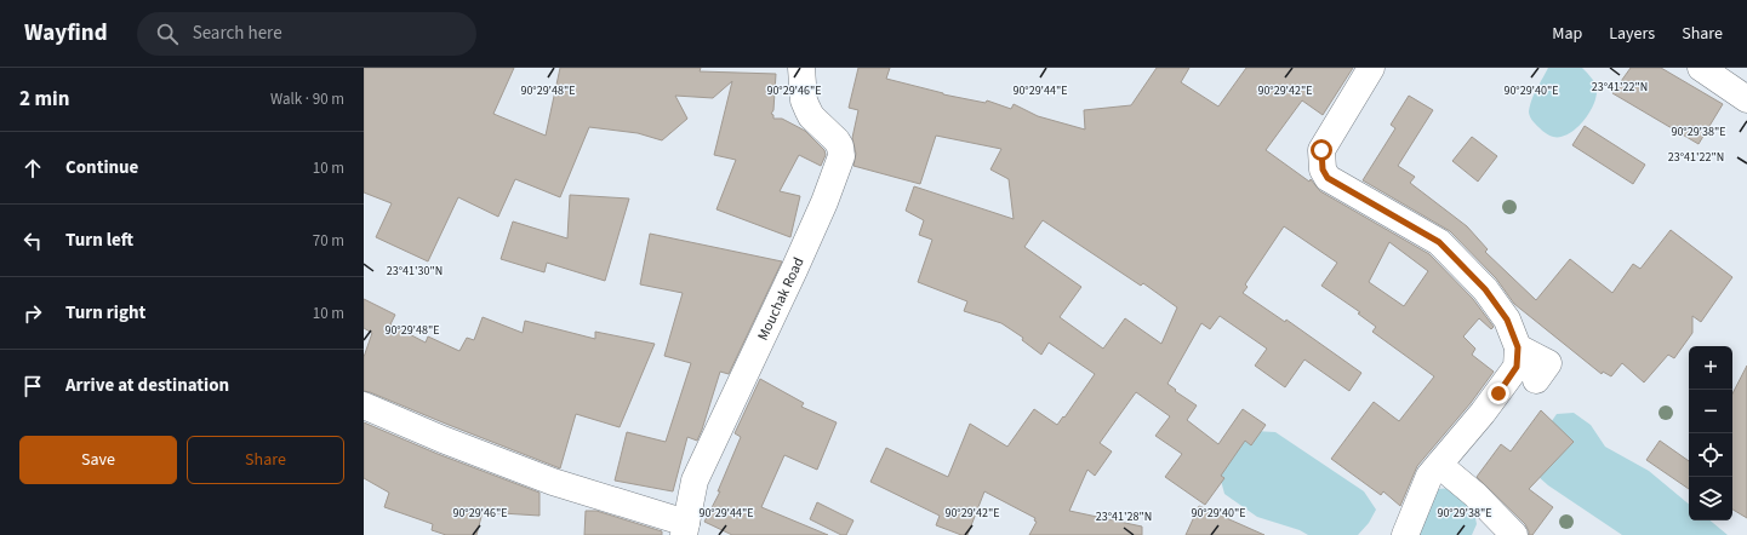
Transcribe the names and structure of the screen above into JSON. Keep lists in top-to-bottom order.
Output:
{
  "streets": {
    "street": ["Mouchak Road"]
  },
  "page": {
    "header": "Wayfind",
    "search": "Search here",
    "nav": ["Map", "Layers", "Share"],
    "heading": ["2 min", "Walk · 90 m"],
    "list": [
      ["Continue", "10 m"],
      ["Turn left", "70 m"],
      ["Turn right", "10 m"],
      "Arrive at destination"
    ],
    "map_buttons": ["+", "−"],
    "buttons": ["Save", "Share"]
  },
  "coordinates": [
    "23°41'22\"N",
    "90°29'48\"E",
    "90°29'46\"E",
    "90°29'44\"E",
    "90°29'42\"E",
    "90°29'40\"E",
    "90°29'38\"E",
    "23°41'30\"N",
    "23°41'28\"N"
  ]
}
